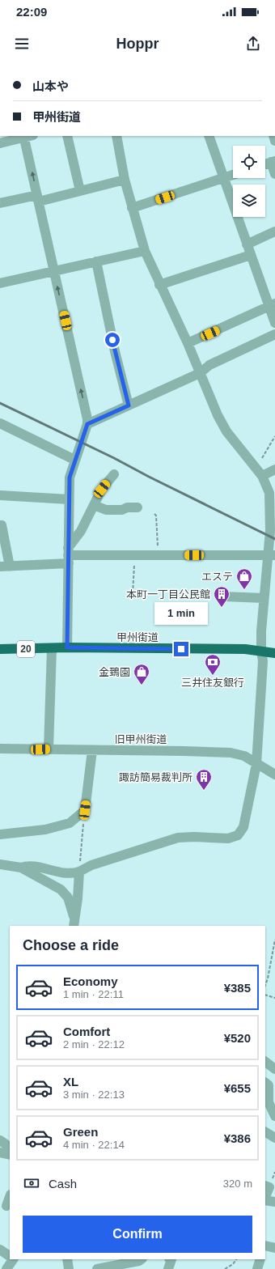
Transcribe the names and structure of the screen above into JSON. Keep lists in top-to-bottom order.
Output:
{
  "streets": {
    "highway": ["甲州街道", "20"],
    "street": ["旧甲州街道"]
  },
  "places": {
    "shop": ["エステ", "金鵄園"],
    "building": ["本町一丁目公民館", "諏訪簡易裁判所"],
    "bank": ["三井住友銀行"]
  },
  "page": {
    "status": "22:09",
    "header": "Hoppr",
    "banner": ["山本や", "甲州街道"],
    "bubble": "1 min",
    "heading": "Choose a ride",
    "list": [
      {
        "name": "Economy",
        "note": "1 min · 22:11",
        "value": "¥385"
      },
      {
        "name": "Comfort",
        "note": "2 min · 22:12",
        "value": "¥520"
      },
      {
        "name": "XL",
        "note": "3 min · 22:13",
        "value": "¥655"
      },
      {
        "name": "Green",
        "note": "4 min · 22:14",
        "value": "¥386"
      }
    ],
    "pay": ["Cash", "320 m"],
    "buttons": "Confirm"
  }
}
